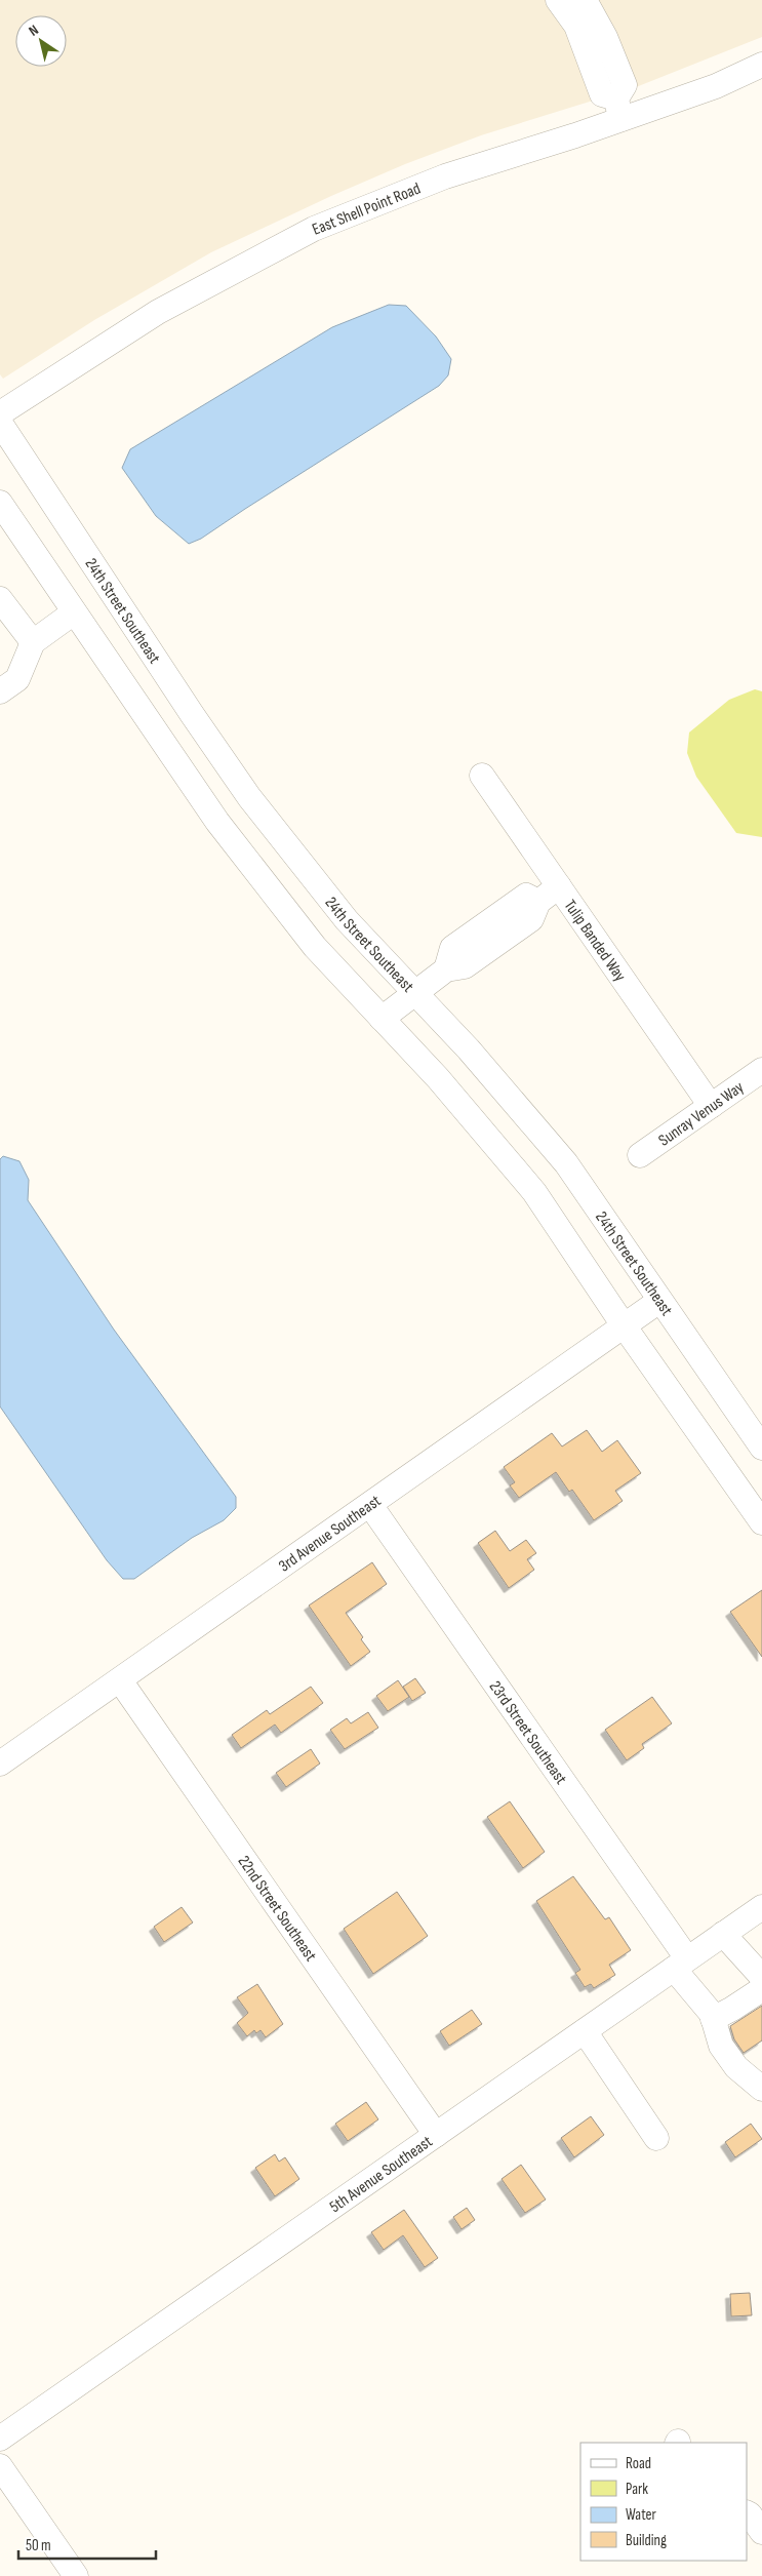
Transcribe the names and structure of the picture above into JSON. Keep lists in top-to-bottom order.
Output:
{
  "streets": {
    "street": [
      "East Shell Point Road",
      "24th Street Southeast",
      "Tulip Banded Way",
      "Sunray Venus Way",
      "3rd Avenue Southeast",
      "23rd Street Southeast",
      "22nd Street Southeast",
      "5th Avenue Southeast"
    ]
  },
  "crossings": [
    ["24th Street Southeast", "3rd Avenue Southeast"],
    ["Tulip Banded Way", "Sunray Venus Way"],
    ["3rd Avenue Southeast", "23rd Street Southeast"],
    ["3rd Avenue Southeast", "22nd Street Southeast"],
    ["23rd Street Southeast", "5th Avenue Southeast"],
    ["22nd Street Southeast", "5th Avenue Southeast"]
  ],
  "legend": [
    "Road",
    "Park",
    "Water",
    "Building"
  ],
  "scale_bar": "50 m",
  "north": "top left"
}
